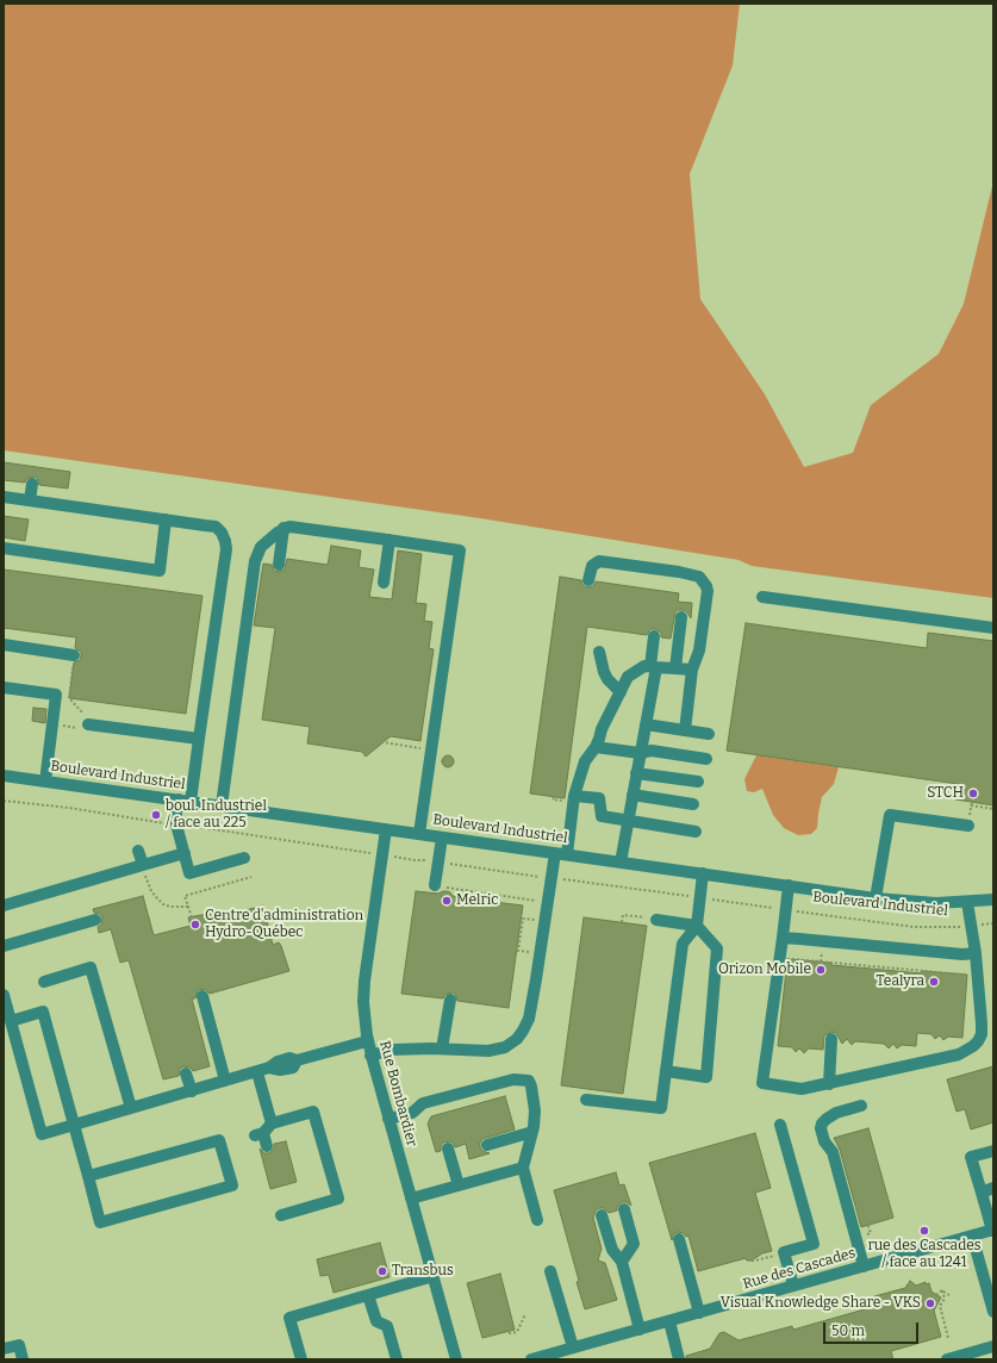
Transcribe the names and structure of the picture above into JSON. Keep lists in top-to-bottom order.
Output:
{
  "streets": {
    "street": ["Boulevard Industriel", "Rue Bombardier", "Rue des Cascades"]
  },
  "crossings": [
    ["Boulevard Industriel", "Rue Bombardier"]
  ],
  "places": [
    "STCH",
    "boul. Industriel / face au 225",
    "Melric",
    "Centre d'administration Hydro-Québec",
    "Orizon Mobile",
    "Tealyra",
    "rue des Cascades / face au 1241",
    "Transbus",
    "Visual Knowledge Share - VKS"
  ],
  "scale_bar": "50 m"
}
